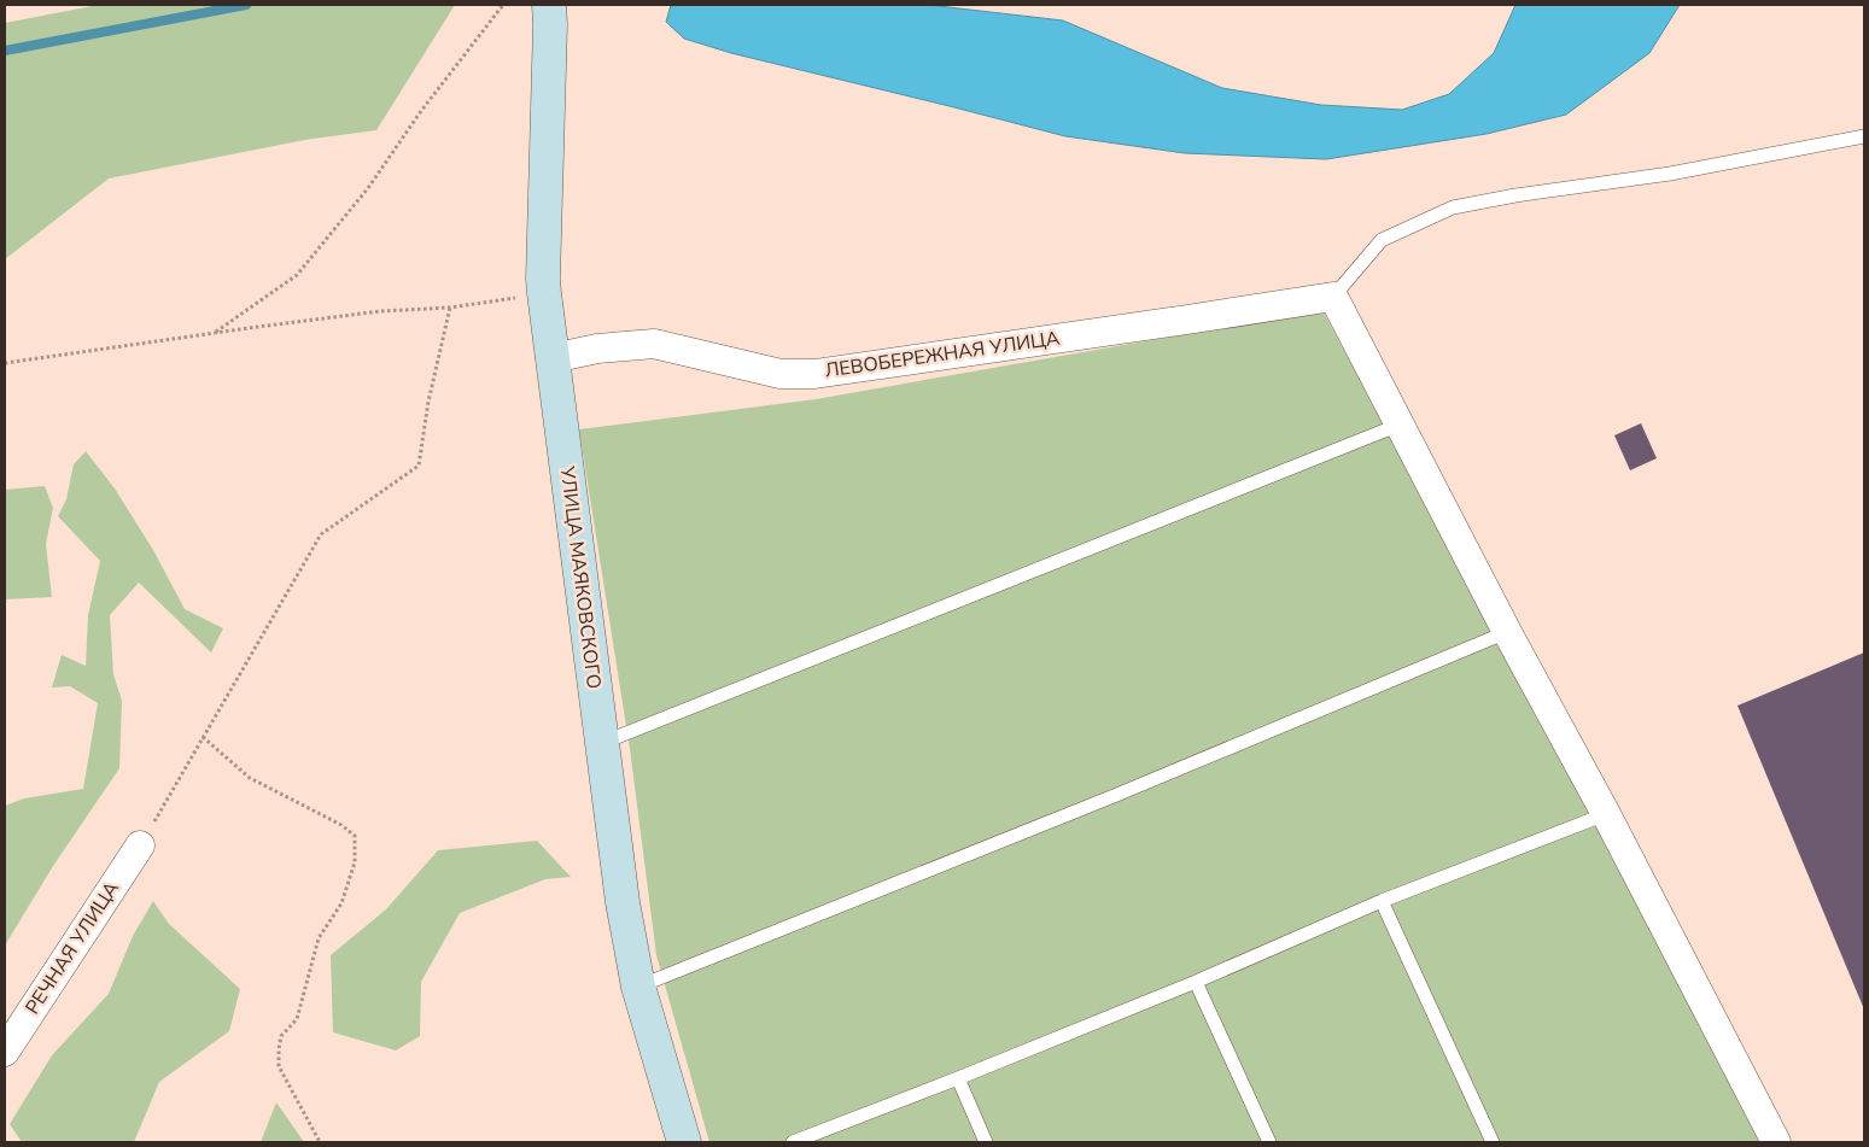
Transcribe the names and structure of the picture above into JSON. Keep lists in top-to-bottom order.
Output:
{
  "streets": {
    "street": ["ЛЕВОБЕРЕЖНАЯ УЛИЦА", "УЛИЦА МАЯКОВСКОГО", "РЕЧНАЯ УЛИЦА"]
  },
  "crossings": [
    ["ЛЕВОБЕРЕЖНАЯ УЛИЦА", "УЛИЦА МАЯКОВСКОГО"]
  ]
}
